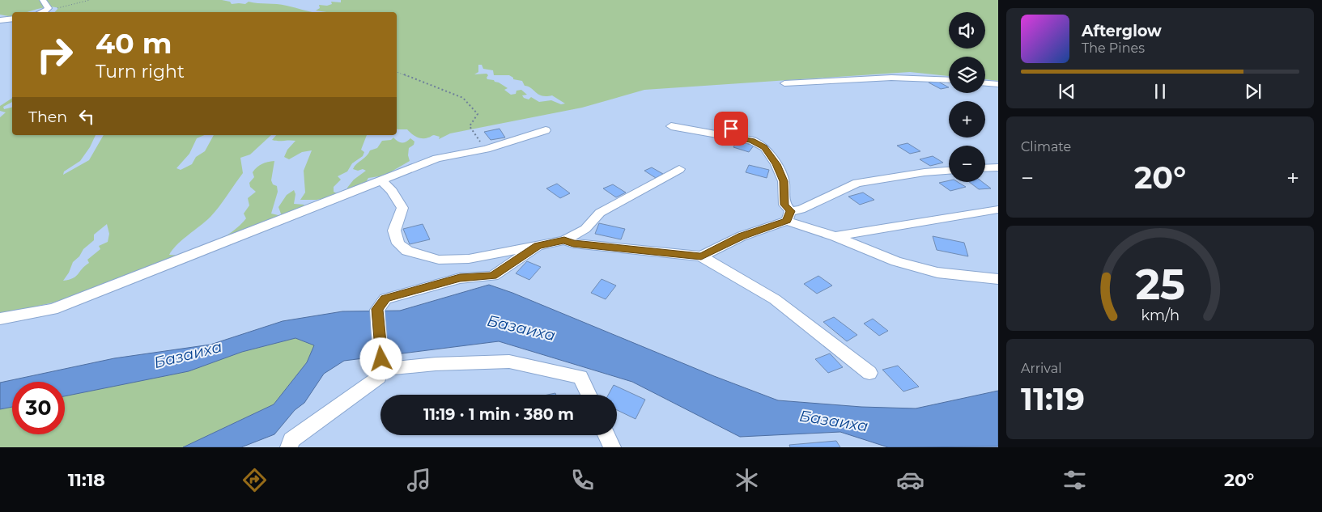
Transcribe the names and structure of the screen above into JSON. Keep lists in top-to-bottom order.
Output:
{
  "water": ["Базаиха"],
  "page": {
    "map_buttons": ["+", "−"],
    "turn": ["40 m", "Turn right"],
    "song": ["Afterglow", "The Pines"],
    "then": "Then",
    "tile": [
      "Climate",
      ["Arrival", "11:19"]
    ],
    "heat": ["−", "20°", "+"],
    "limit": "30",
    "trip": "11:19 · 1 min · 380 m",
    "tabs": ["11:18", "20°"],
    "gauge": ["25", "km/h"]
  }
}
